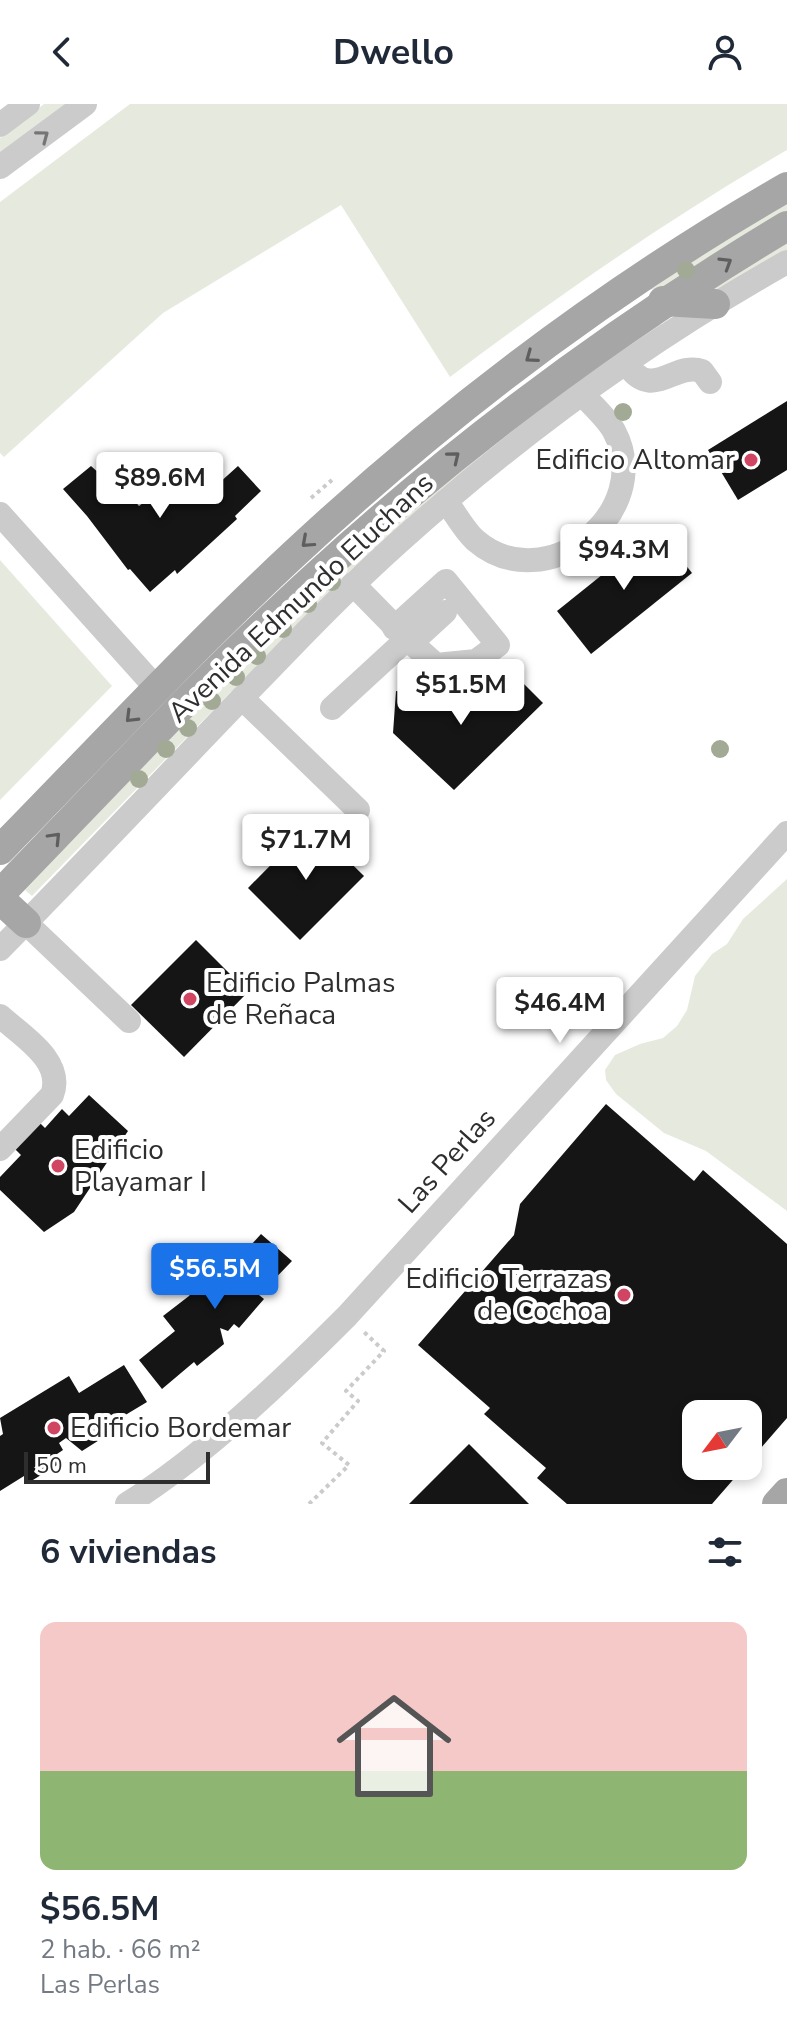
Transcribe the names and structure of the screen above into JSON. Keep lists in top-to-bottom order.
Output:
{
  "streets": {
    "main road": ["Avenida Edmundo Eluchans"],
    "street": ["Las Perlas"]
  },
  "places": [
    "Edificio Altomar",
    "Edificio Palmas de Reñaca",
    "Edificio Playamar I",
    "Edificio Terrazas de Cochoa",
    "Edificio Bordemar"
  ],
  "scale_bar": "50 m",
  "north": "bottom left",
  "page": {
    "header": "Dwello",
    "price": [
      "$89.6M",
      "$94.3M",
      "$51.5M",
      "$71.7M",
      "$46.4M",
      "$56.5M"
    ],
    "scale": "50 m",
    "heading": "6 viviendas",
    "list": [
      {
        "name": "$56.5M",
        "note": "2 hab. · 66 m² · Las Perlas"
      }
    ]
  }
}
